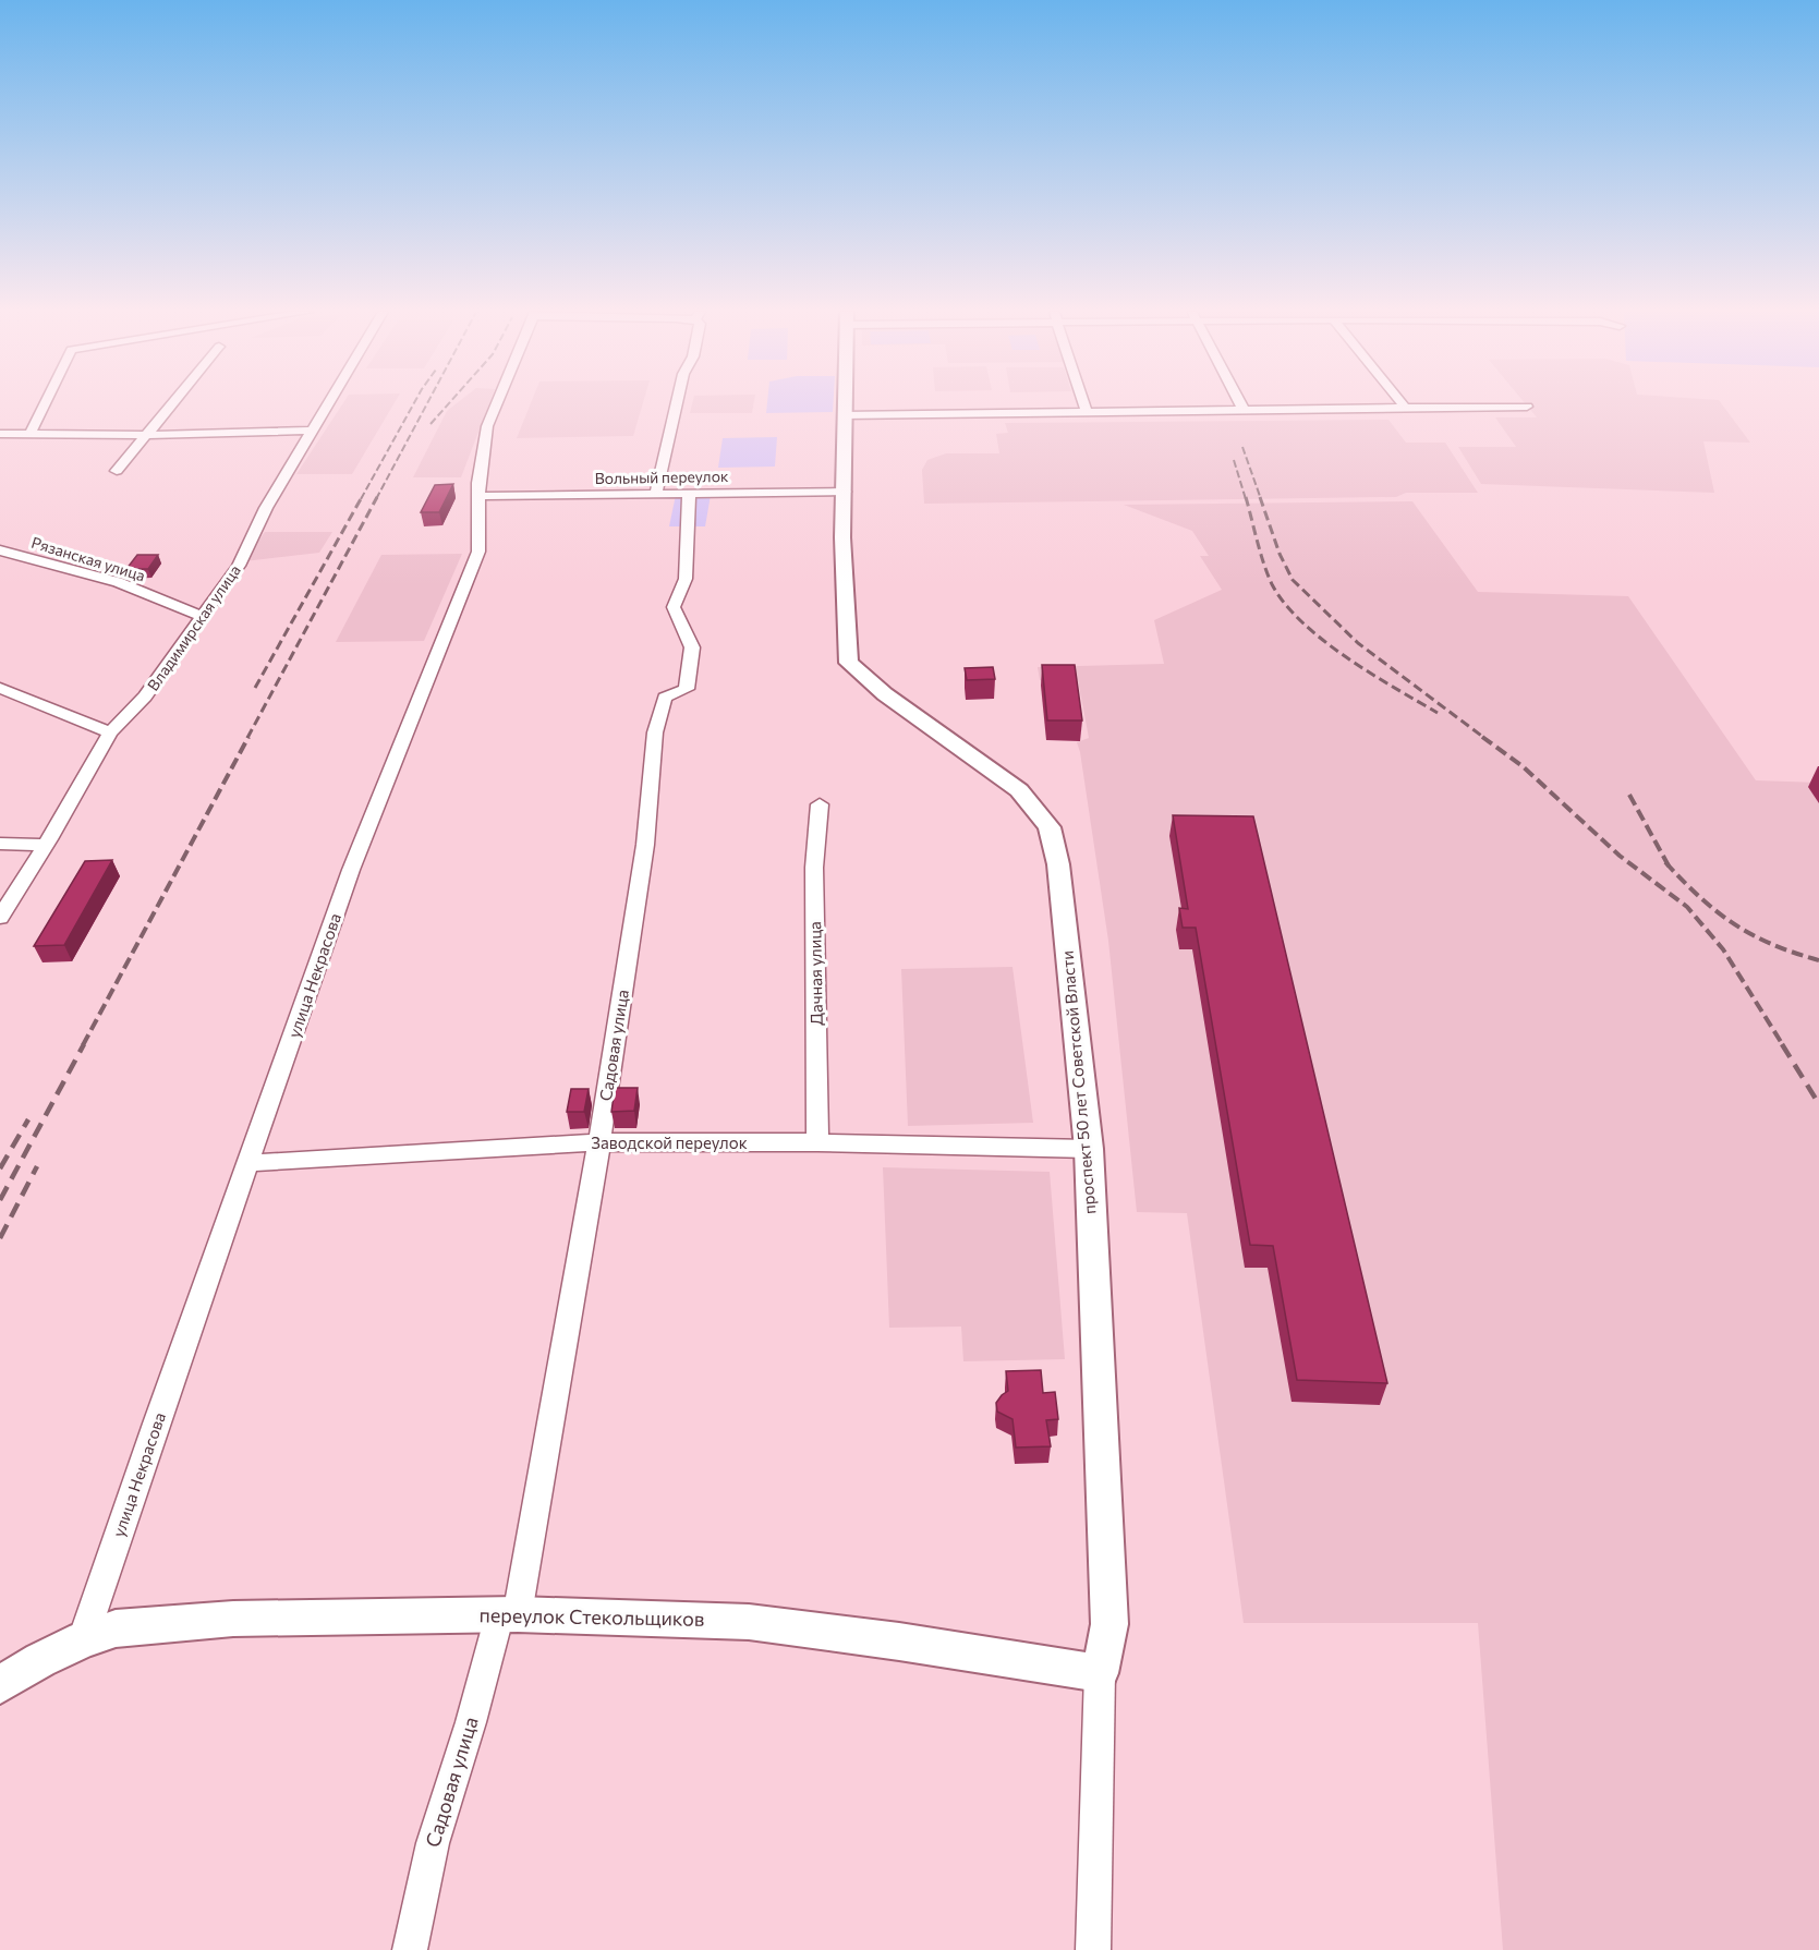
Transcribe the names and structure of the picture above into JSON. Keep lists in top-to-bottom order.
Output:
{
  "streets": {
    "main road": ["проспект 50 лет Советской Власти", "переулок Стекольщиков"],
    "street": [
      "Вольный переулок",
      "Рязанская улица",
      "Владимирская улица",
      "Дачная улица",
      "улица Некрасова",
      "Садовая улица",
      "Заводской переулок"
    ]
  },
  "crossings": [
    ["Вольный переулок", "улица Некрасова"],
    ["Вольный переулок", "Садовая улица"],
    ["Вольный переулок", "проспект 50 лет Советской Власти"],
    ["Рязанская улица", "Владимирская улица"],
    ["Дачная улица", "Заводской переулок"],
    ["улица Некрасова", "Заводской переулок"],
    ["улица Некрасова", "переулок Стекольщиков"],
    ["Садовая улица", "Заводской переулок"],
    ["Садовая улица", "переулок Стекольщиков"],
    ["проспект 50 лет Советской Власти", "Заводской переулок"],
    ["проспект 50 лет Советской Власти", "переулок Стекольщиков"]
  ]
}
